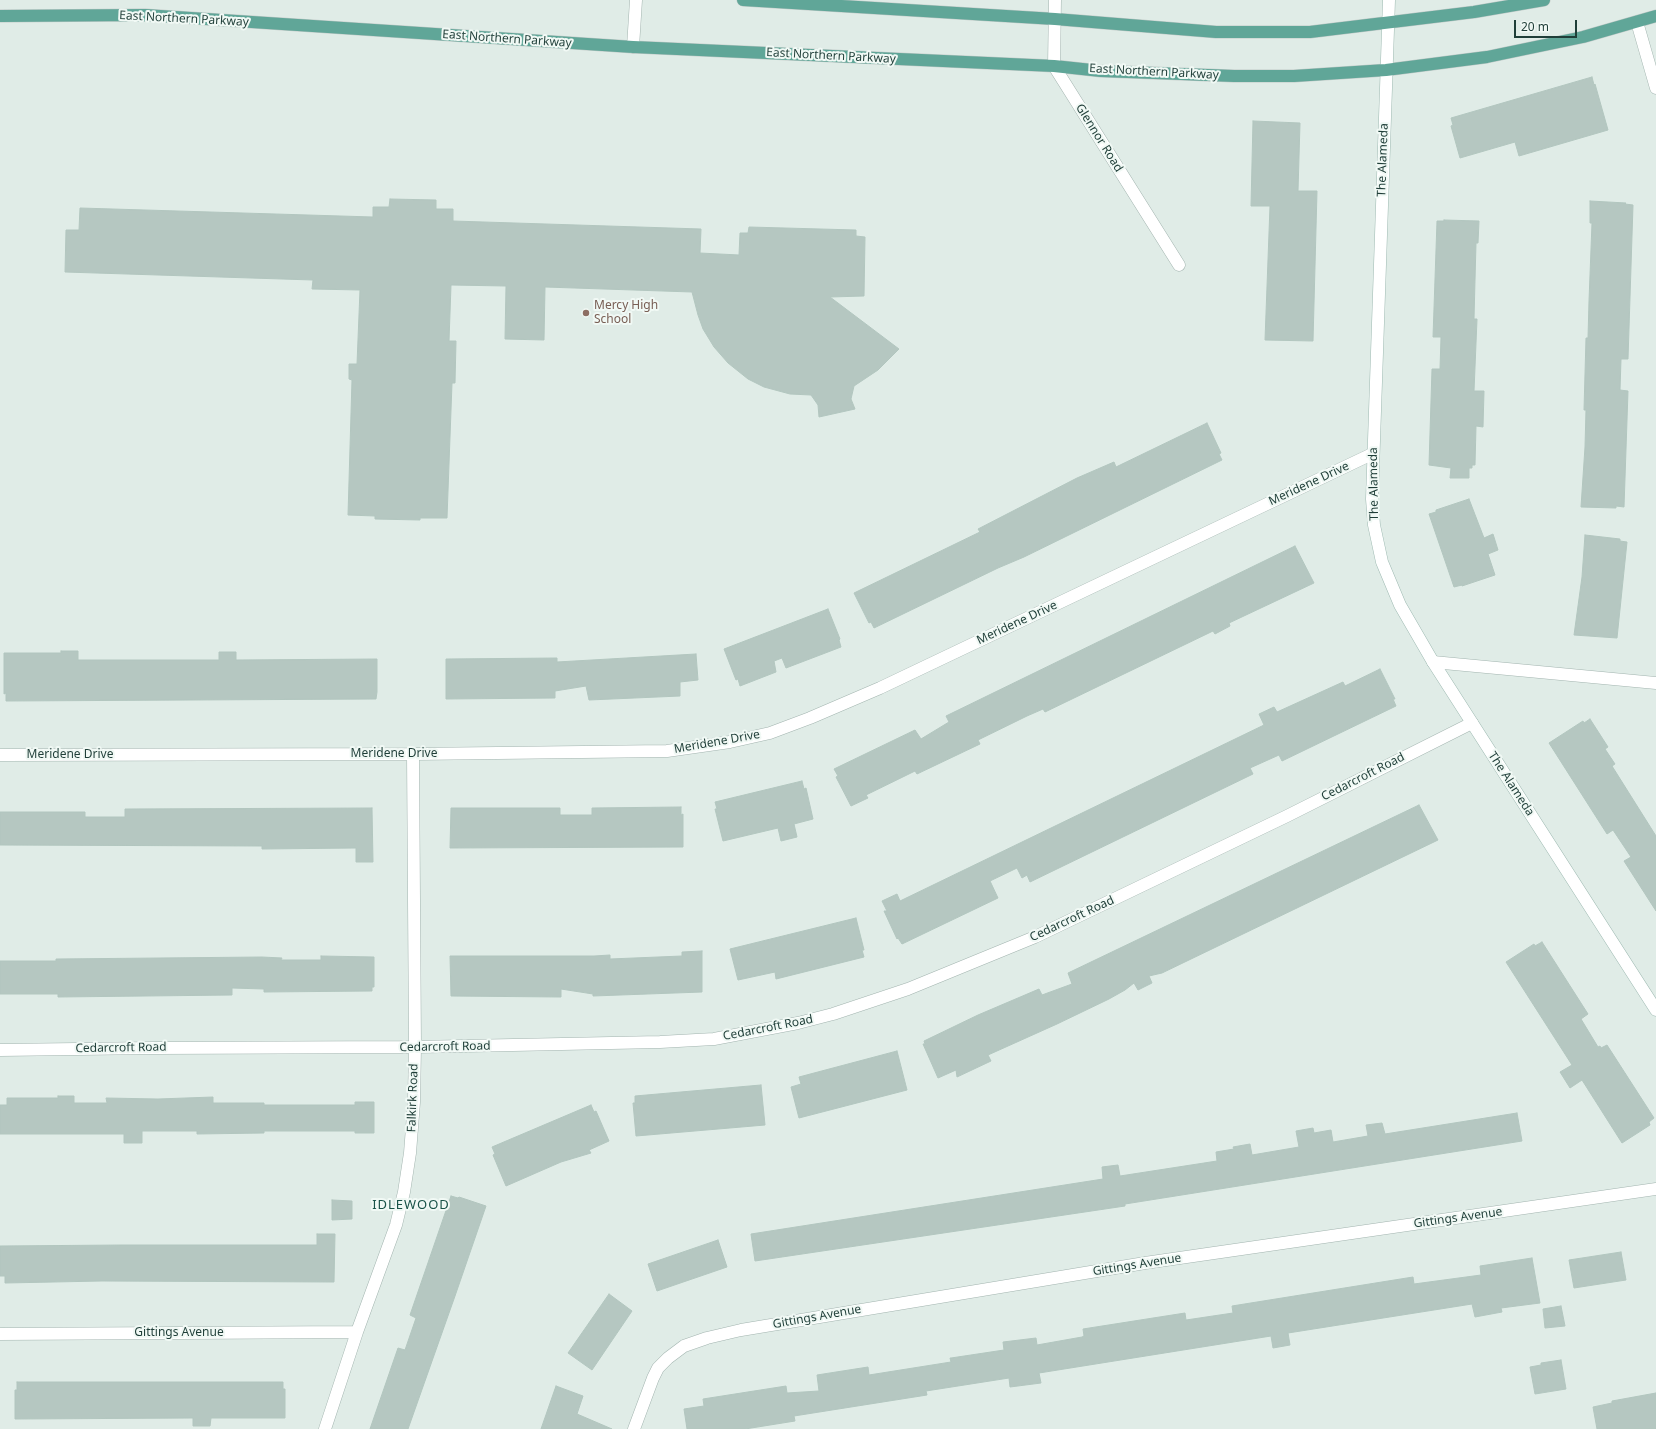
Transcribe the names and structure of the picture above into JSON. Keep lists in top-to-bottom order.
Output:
{
  "streets": {
    "main road": ["East Northern Parkway"],
    "street": [
      "Glennor Road",
      "The Alameda",
      "Meridene Drive",
      "Cedarcroft Road",
      "Falkirk Road",
      "Gittings Avenue"
    ]
  },
  "crossings": [
    ["East Northern Parkway", "Glennor Road"],
    ["East Northern Parkway", "The Alameda"],
    ["The Alameda", "Meridene Drive"],
    ["The Alameda", "Cedarcroft Road"],
    ["Meridene Drive", "Falkirk Road"],
    ["Cedarcroft Road", "Falkirk Road"],
    ["Falkirk Road", "Gittings Avenue"]
  ],
  "districts": ["IDLEWOOD"],
  "places": ["Mercy High School"],
  "scale_bar": "20 m"
}
